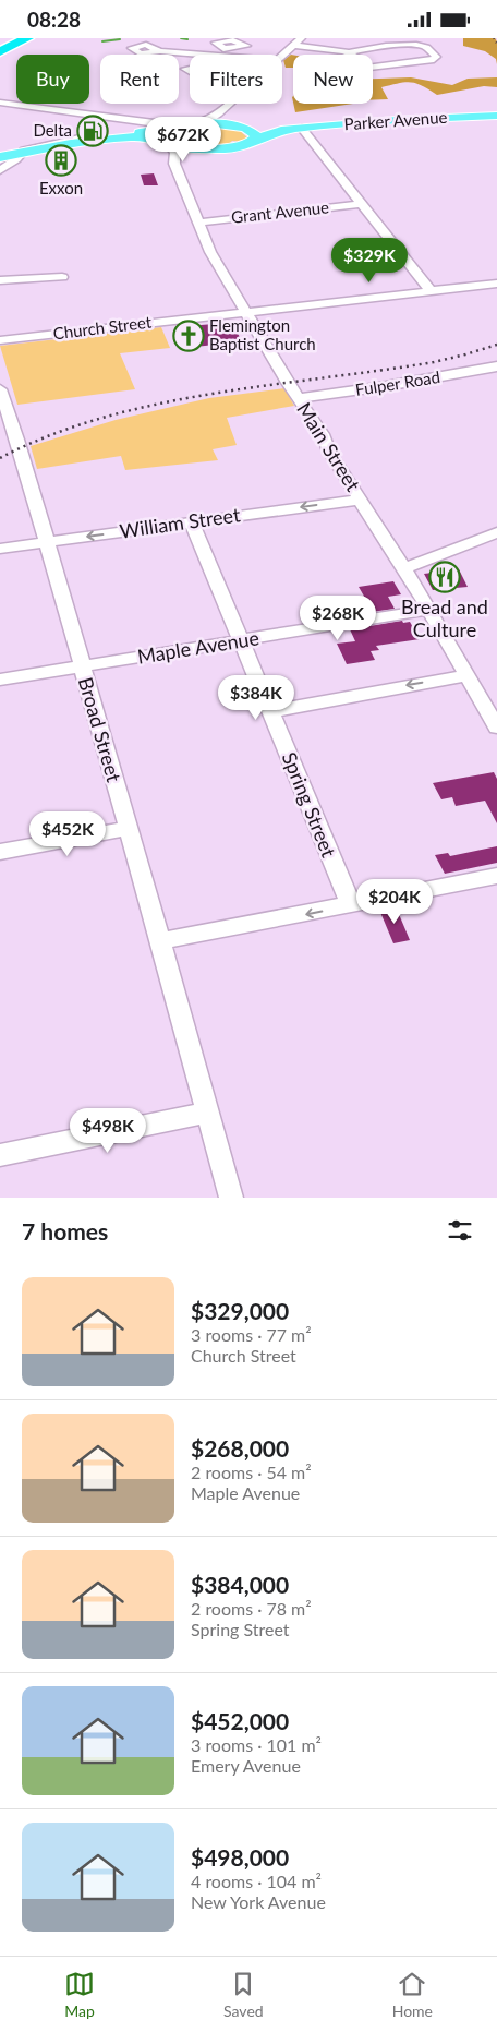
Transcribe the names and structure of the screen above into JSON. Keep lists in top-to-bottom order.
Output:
{
  "streets": {
    "main road": ["Parker Avenue"],
    "street": [
      "Grant Avenue",
      "Church Street",
      "Fulper Road",
      "Main Street",
      "William Street",
      "Maple Avenue",
      "Broad Street",
      "Spring Street"
    ]
  },
  "crossings": [
    ["Parker Avenue", "Main Street"],
    ["Grant Avenue", "Main Street"],
    ["Church Street", "Main Street"],
    ["Fulper Road", "Main Street"],
    ["Main Street", "William Street"],
    ["Main Street", "Maple Avenue"],
    ["William Street", "Broad Street"],
    ["William Street", "Spring Street"],
    ["Maple Avenue", "Broad Street"],
    ["Maple Avenue", "Spring Street"]
  ],
  "one_way": ["William Street"],
  "places": {
    "fuel station": ["Delta"],
    "building": ["Exxon"],
    "church": ["Flemington Baptist Church"],
    "restaurant": ["Bread and Culture"]
  },
  "page": {
    "status": "08:28",
    "chip": [
      "Buy",
      "Rent",
      "Filters",
      "New"
    ],
    "price": [
      "$672K",
      "$329K",
      "$268K",
      "$384K",
      "$452K",
      "$204K",
      "$498K"
    ],
    "heading": "7 homes",
    "list": [
      {
        "name": "$329,000",
        "note": "3 rooms · 77 m² · Church Street"
      },
      {
        "name": "$268,000",
        "note": "2 rooms · 54 m² · Maple Avenue"
      },
      {
        "name": "$384,000",
        "note": "2 rooms · 78 m² · Spring Street"
      },
      {
        "name": "$452,000",
        "note": "3 rooms · 101 m² · Emery Avenue"
      },
      {
        "name": "$498,000",
        "note": "4 rooms · 104 m² · New York Avenue"
      }
    ],
    "tabs": ["Map", "Saved", "Home"]
  }
}
